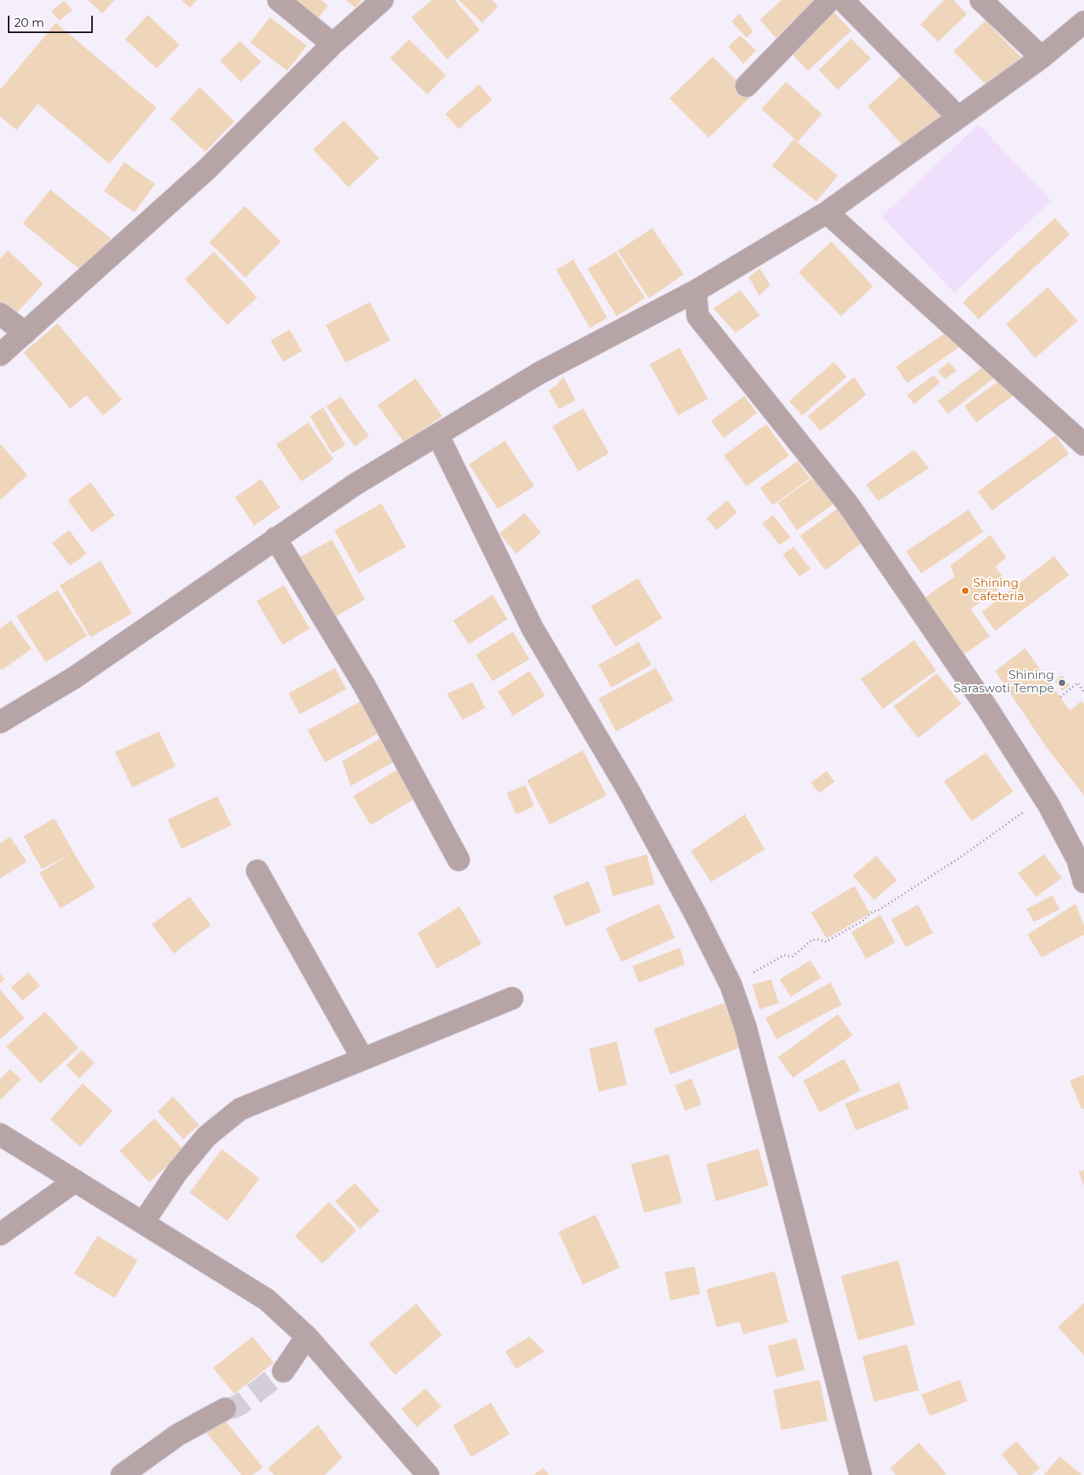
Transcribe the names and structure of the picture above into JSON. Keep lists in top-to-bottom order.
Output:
{
  "places": ["Shining cafeteria", "Shining Saraswoti Tempe"],
  "scale_bar": "20 m"
}
